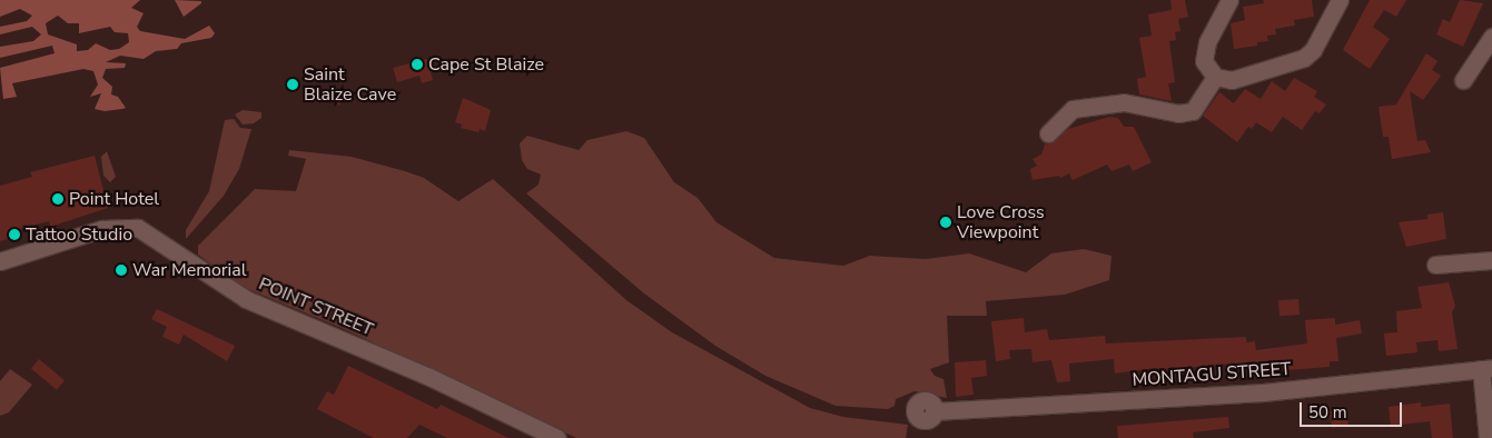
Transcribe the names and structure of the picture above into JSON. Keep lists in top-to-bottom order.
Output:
{
  "streets": {
    "street": ["POINT STREET", "MONTAGU STREET"]
  },
  "places": [
    "Cape St Blaize",
    "Saint Blaize Cave",
    "Point Hotel",
    "Love Cross Viewpoint",
    "Tattoo Studio",
    "War Memorial"
  ],
  "scale_bar": "50 m"
}
